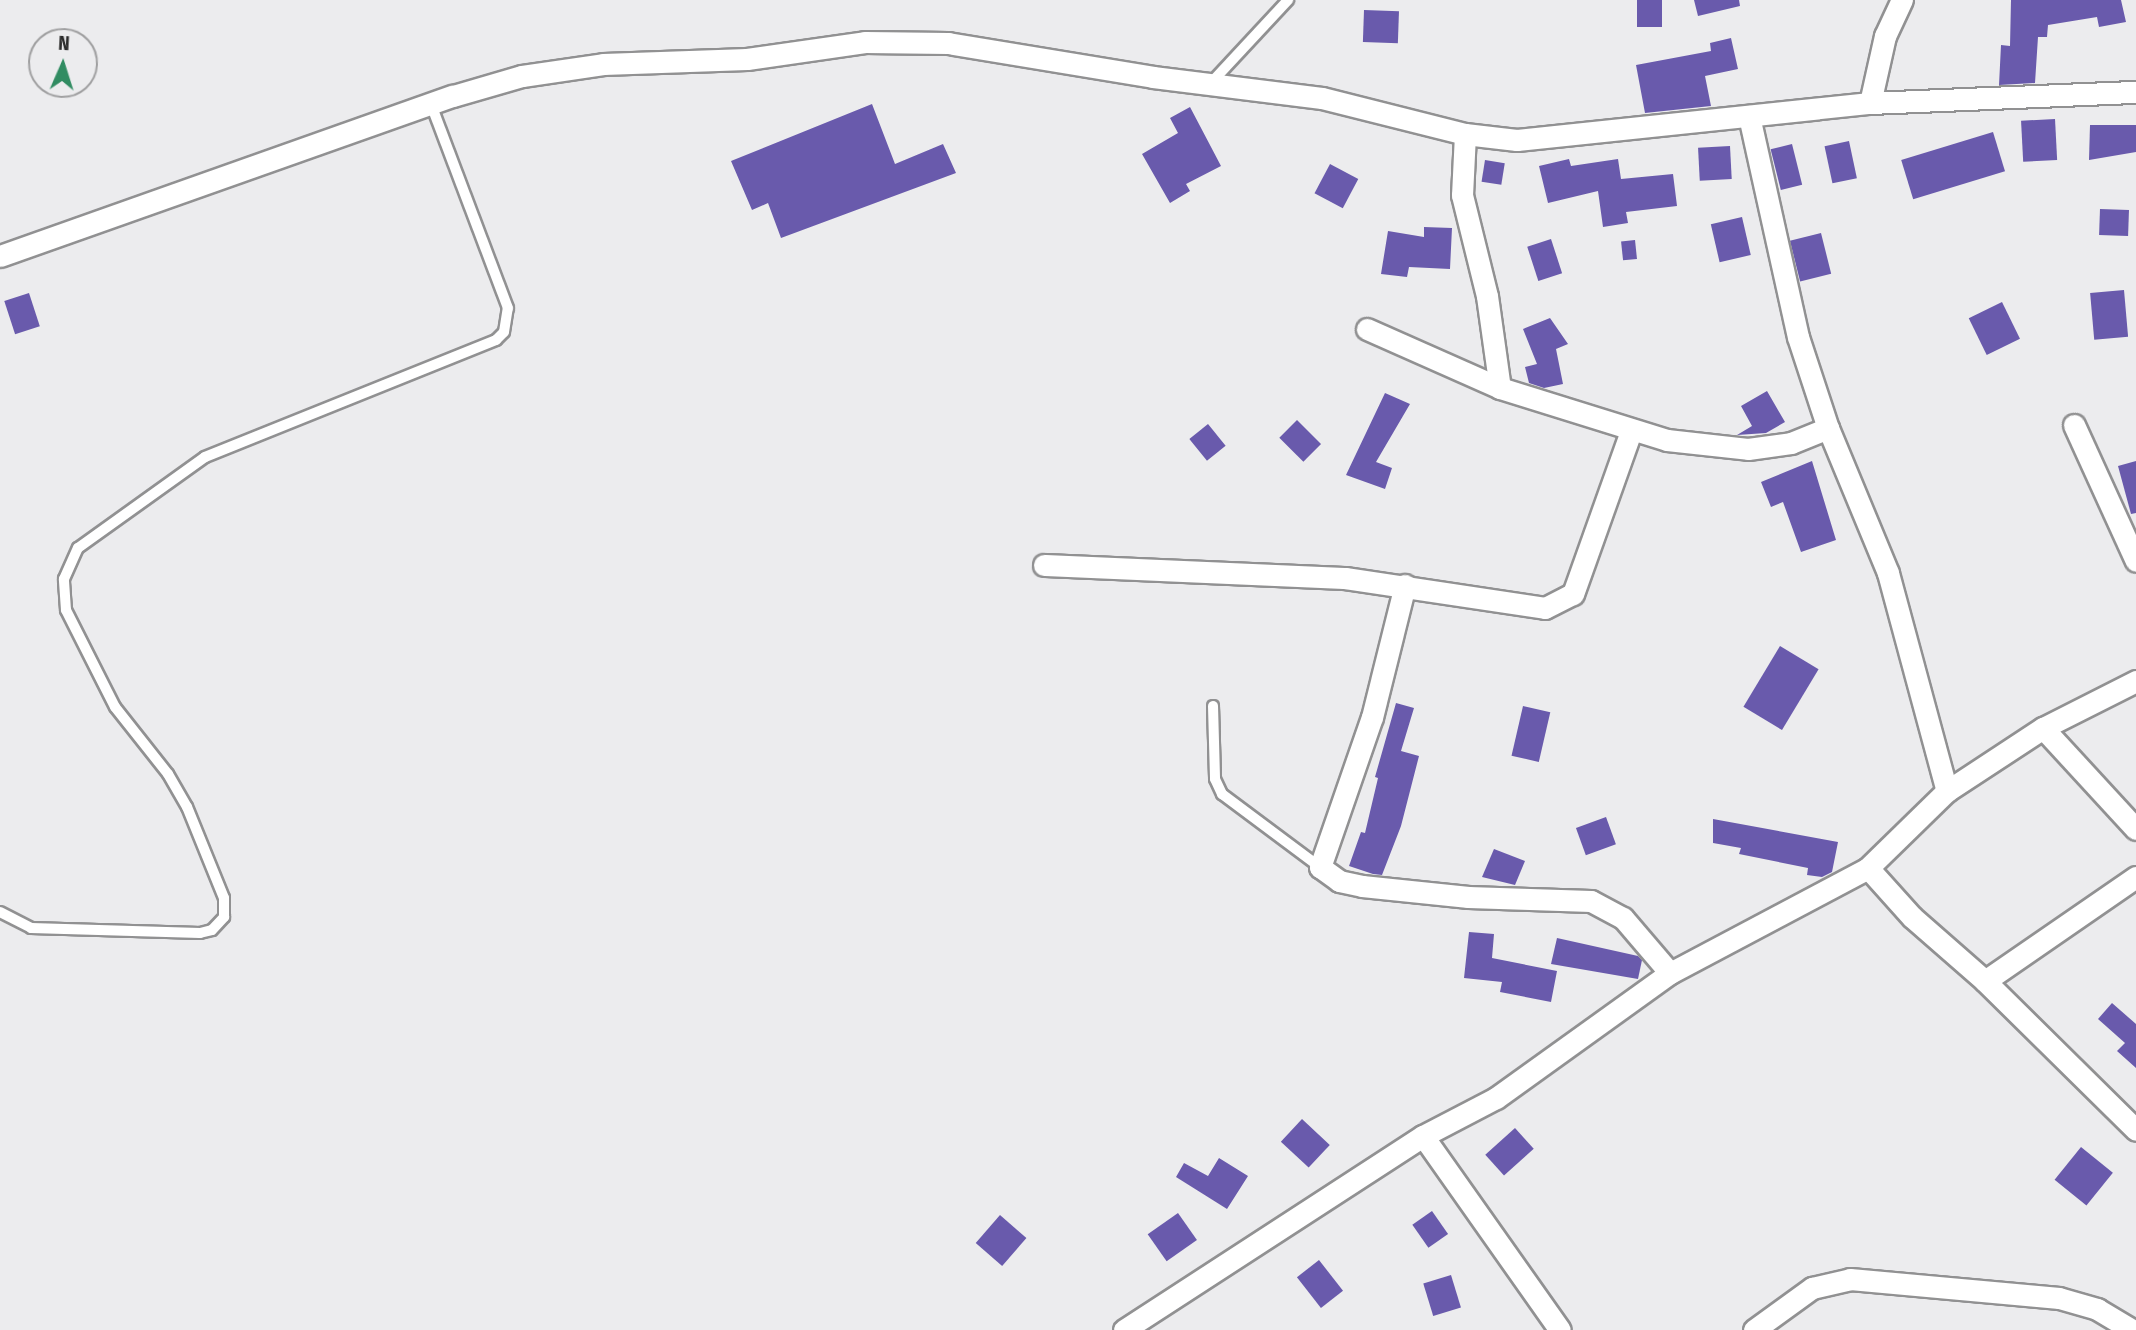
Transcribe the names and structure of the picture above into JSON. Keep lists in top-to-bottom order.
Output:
{
  "north": "top"
}
